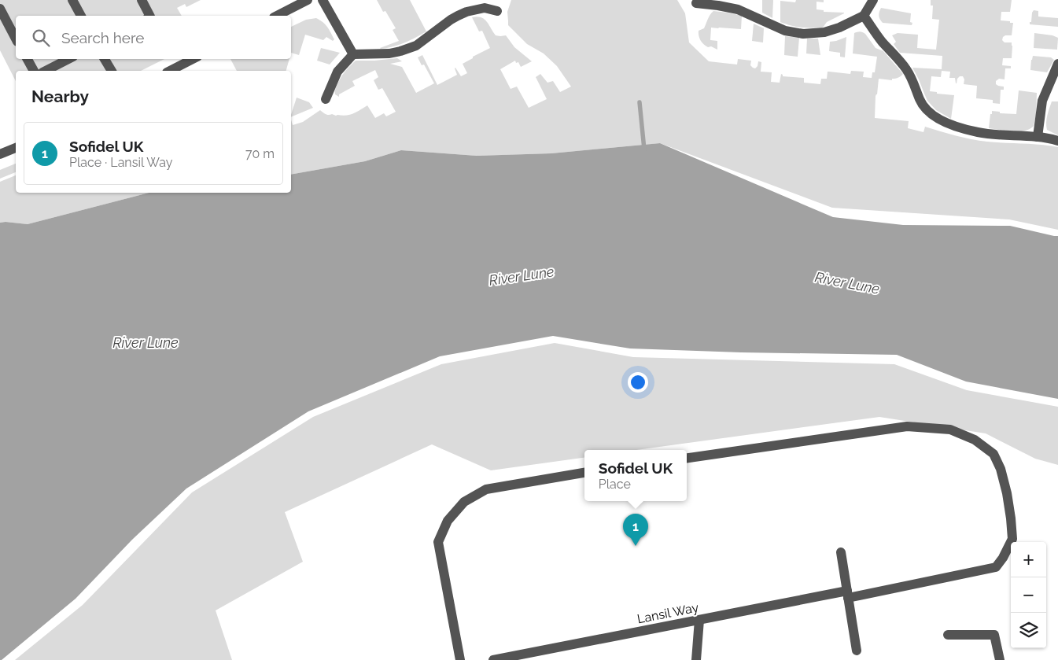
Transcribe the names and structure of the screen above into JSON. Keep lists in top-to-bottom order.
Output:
{
  "streets": {
    "street": ["Lansil Way"]
  },
  "water": ["River Lune"],
  "page": {
    "search": "Search here",
    "heading": "Nearby",
    "list": [
      {
        "mark": "1",
        "name": "Sofidel UK",
        "note": "Place · Lansil Way",
        "value": "70 m"
      }
    ],
    "popup": ["Sofidel UK", "Place"],
    "pins": "1",
    "map_buttons": ["+", "−"]
  }
}
